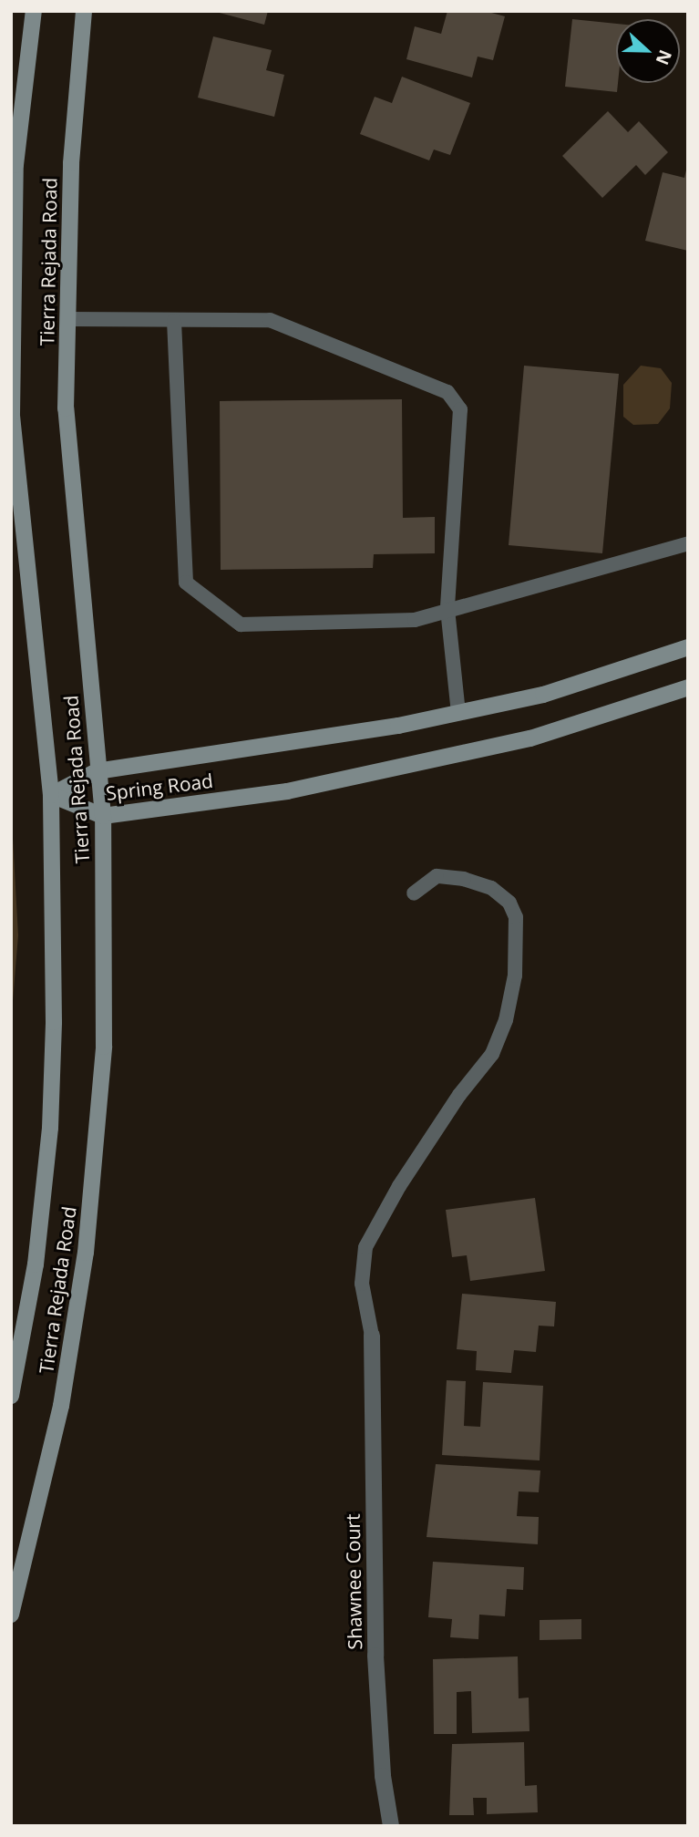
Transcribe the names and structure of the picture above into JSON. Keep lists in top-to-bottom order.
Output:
{
  "streets": {
    "main road": ["Tierra Rejada Road", "Spring Road"],
    "street": ["Shawnee Court"]
  },
  "crossings": [
    ["Tierra Rejada Road", "Spring Road"]
  ],
  "north": "right"
}
